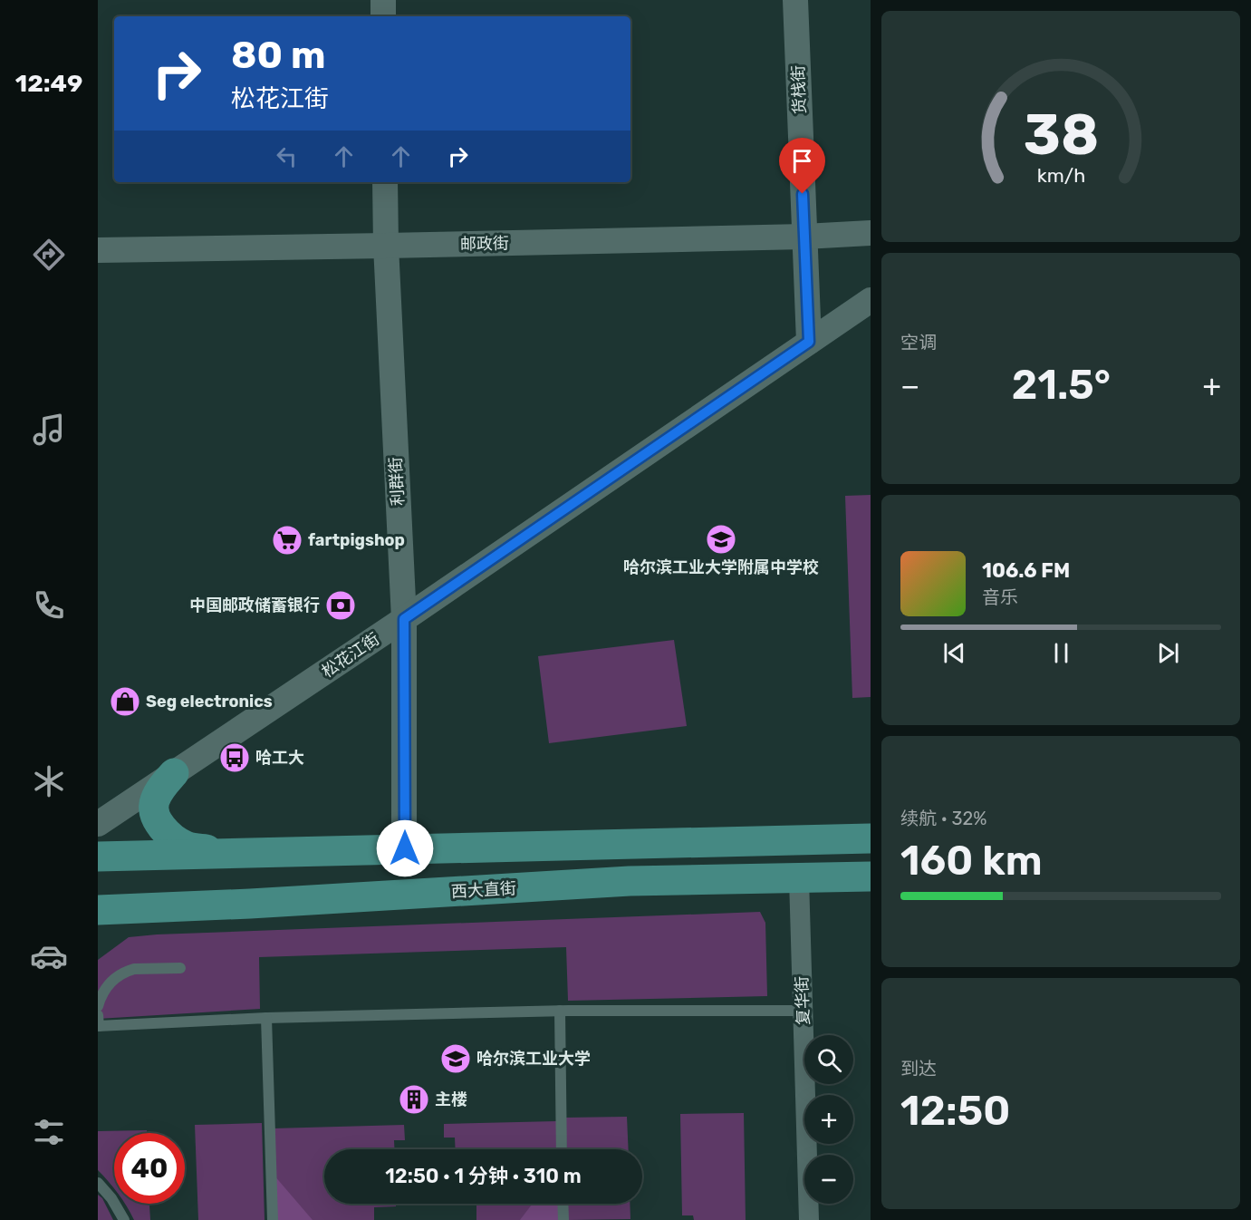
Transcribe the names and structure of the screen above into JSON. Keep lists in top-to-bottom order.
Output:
{
  "streets": {
    "main road": ["西大直街"],
    "street": [
      "货栈街",
      "邮政街",
      "利群街",
      "松花江街",
      "复华街"
    ]
  },
  "crossings": [
    ["货栈街", "邮政街"],
    ["货栈街", "松花江街"],
    ["邮政街", "利群街"],
    ["利群街", "松花江街"],
    ["西大直街", "复华街"]
  ],
  "places": {
    "school or university": ["哈尔滨工业大学附属中学校", "哈尔滨工业大学"],
    "supermarket": ["fartpigshop"],
    "bank": ["中国邮政储蓄银行"],
    "shop": ["Seg electronics"],
    "bus stop": ["哈工大"],
    "building": ["主楼"]
  },
  "page": {
    "tabs": "12:49",
    "turn": ["80 m", "松花江街"],
    "tile": [
      "空调",
      ["续航 · 32%", "160 km"],
      ["到达", "12:50"]
    ],
    "heat": ["−", "21.5°", "+"],
    "song": ["106.6 FM", "音乐"],
    "map_buttons": ["+", "−"],
    "limit": "40",
    "trip": "12:50 · 1 分钟 · 310 m",
    "gauge": ["38", "km/h"]
  }
}
